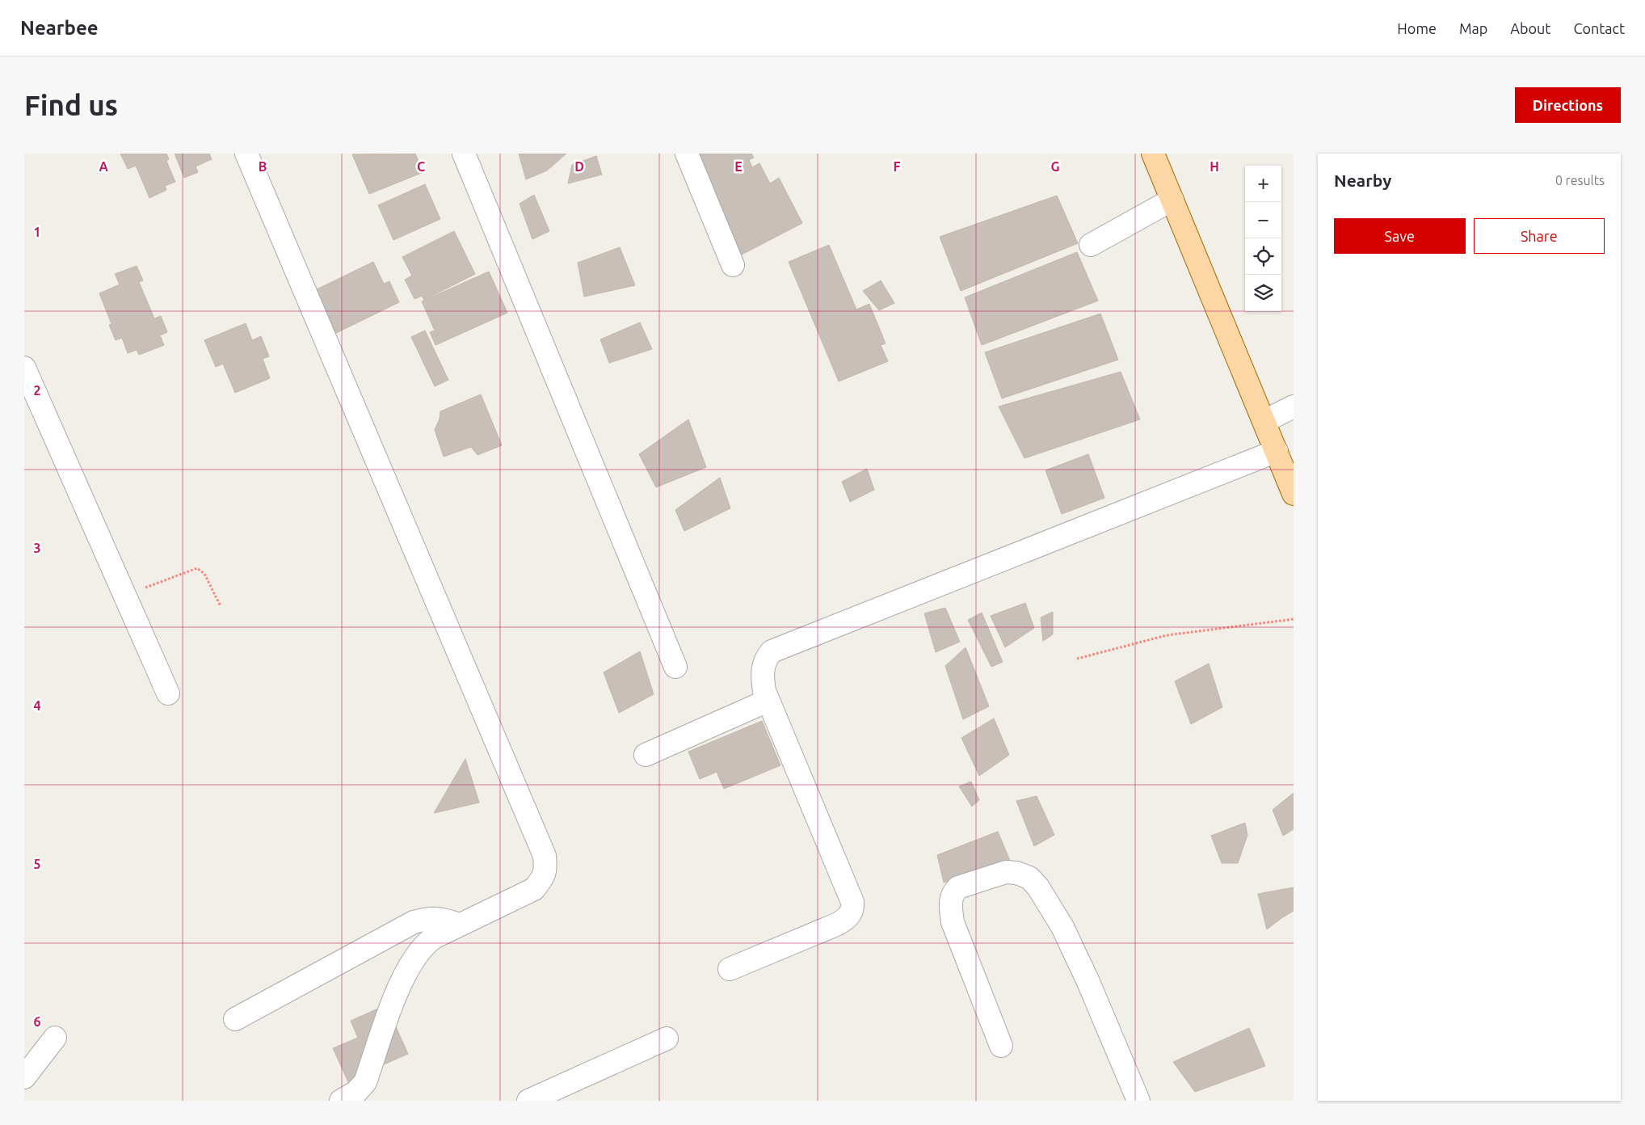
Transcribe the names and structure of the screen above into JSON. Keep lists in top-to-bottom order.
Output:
{
  "page": {
    "header": "Nearbee",
    "nav": [
      "Home",
      "Map",
      "About",
      "Contact"
    ],
    "buttons": [
      "Directions",
      ["Save", "Share"]
    ],
    "title": "Find us",
    "heading": ["Nearby", "0 results"],
    "map_buttons": ["+", "−"]
  },
  "grid": {
    "columns": [
      "A",
      "B",
      "C",
      "D",
      "E",
      "F",
      "G",
      "H"
    ],
    "rows": [
      "1",
      "2",
      "3",
      "4",
      "5",
      "6"
    ]
  }
}
